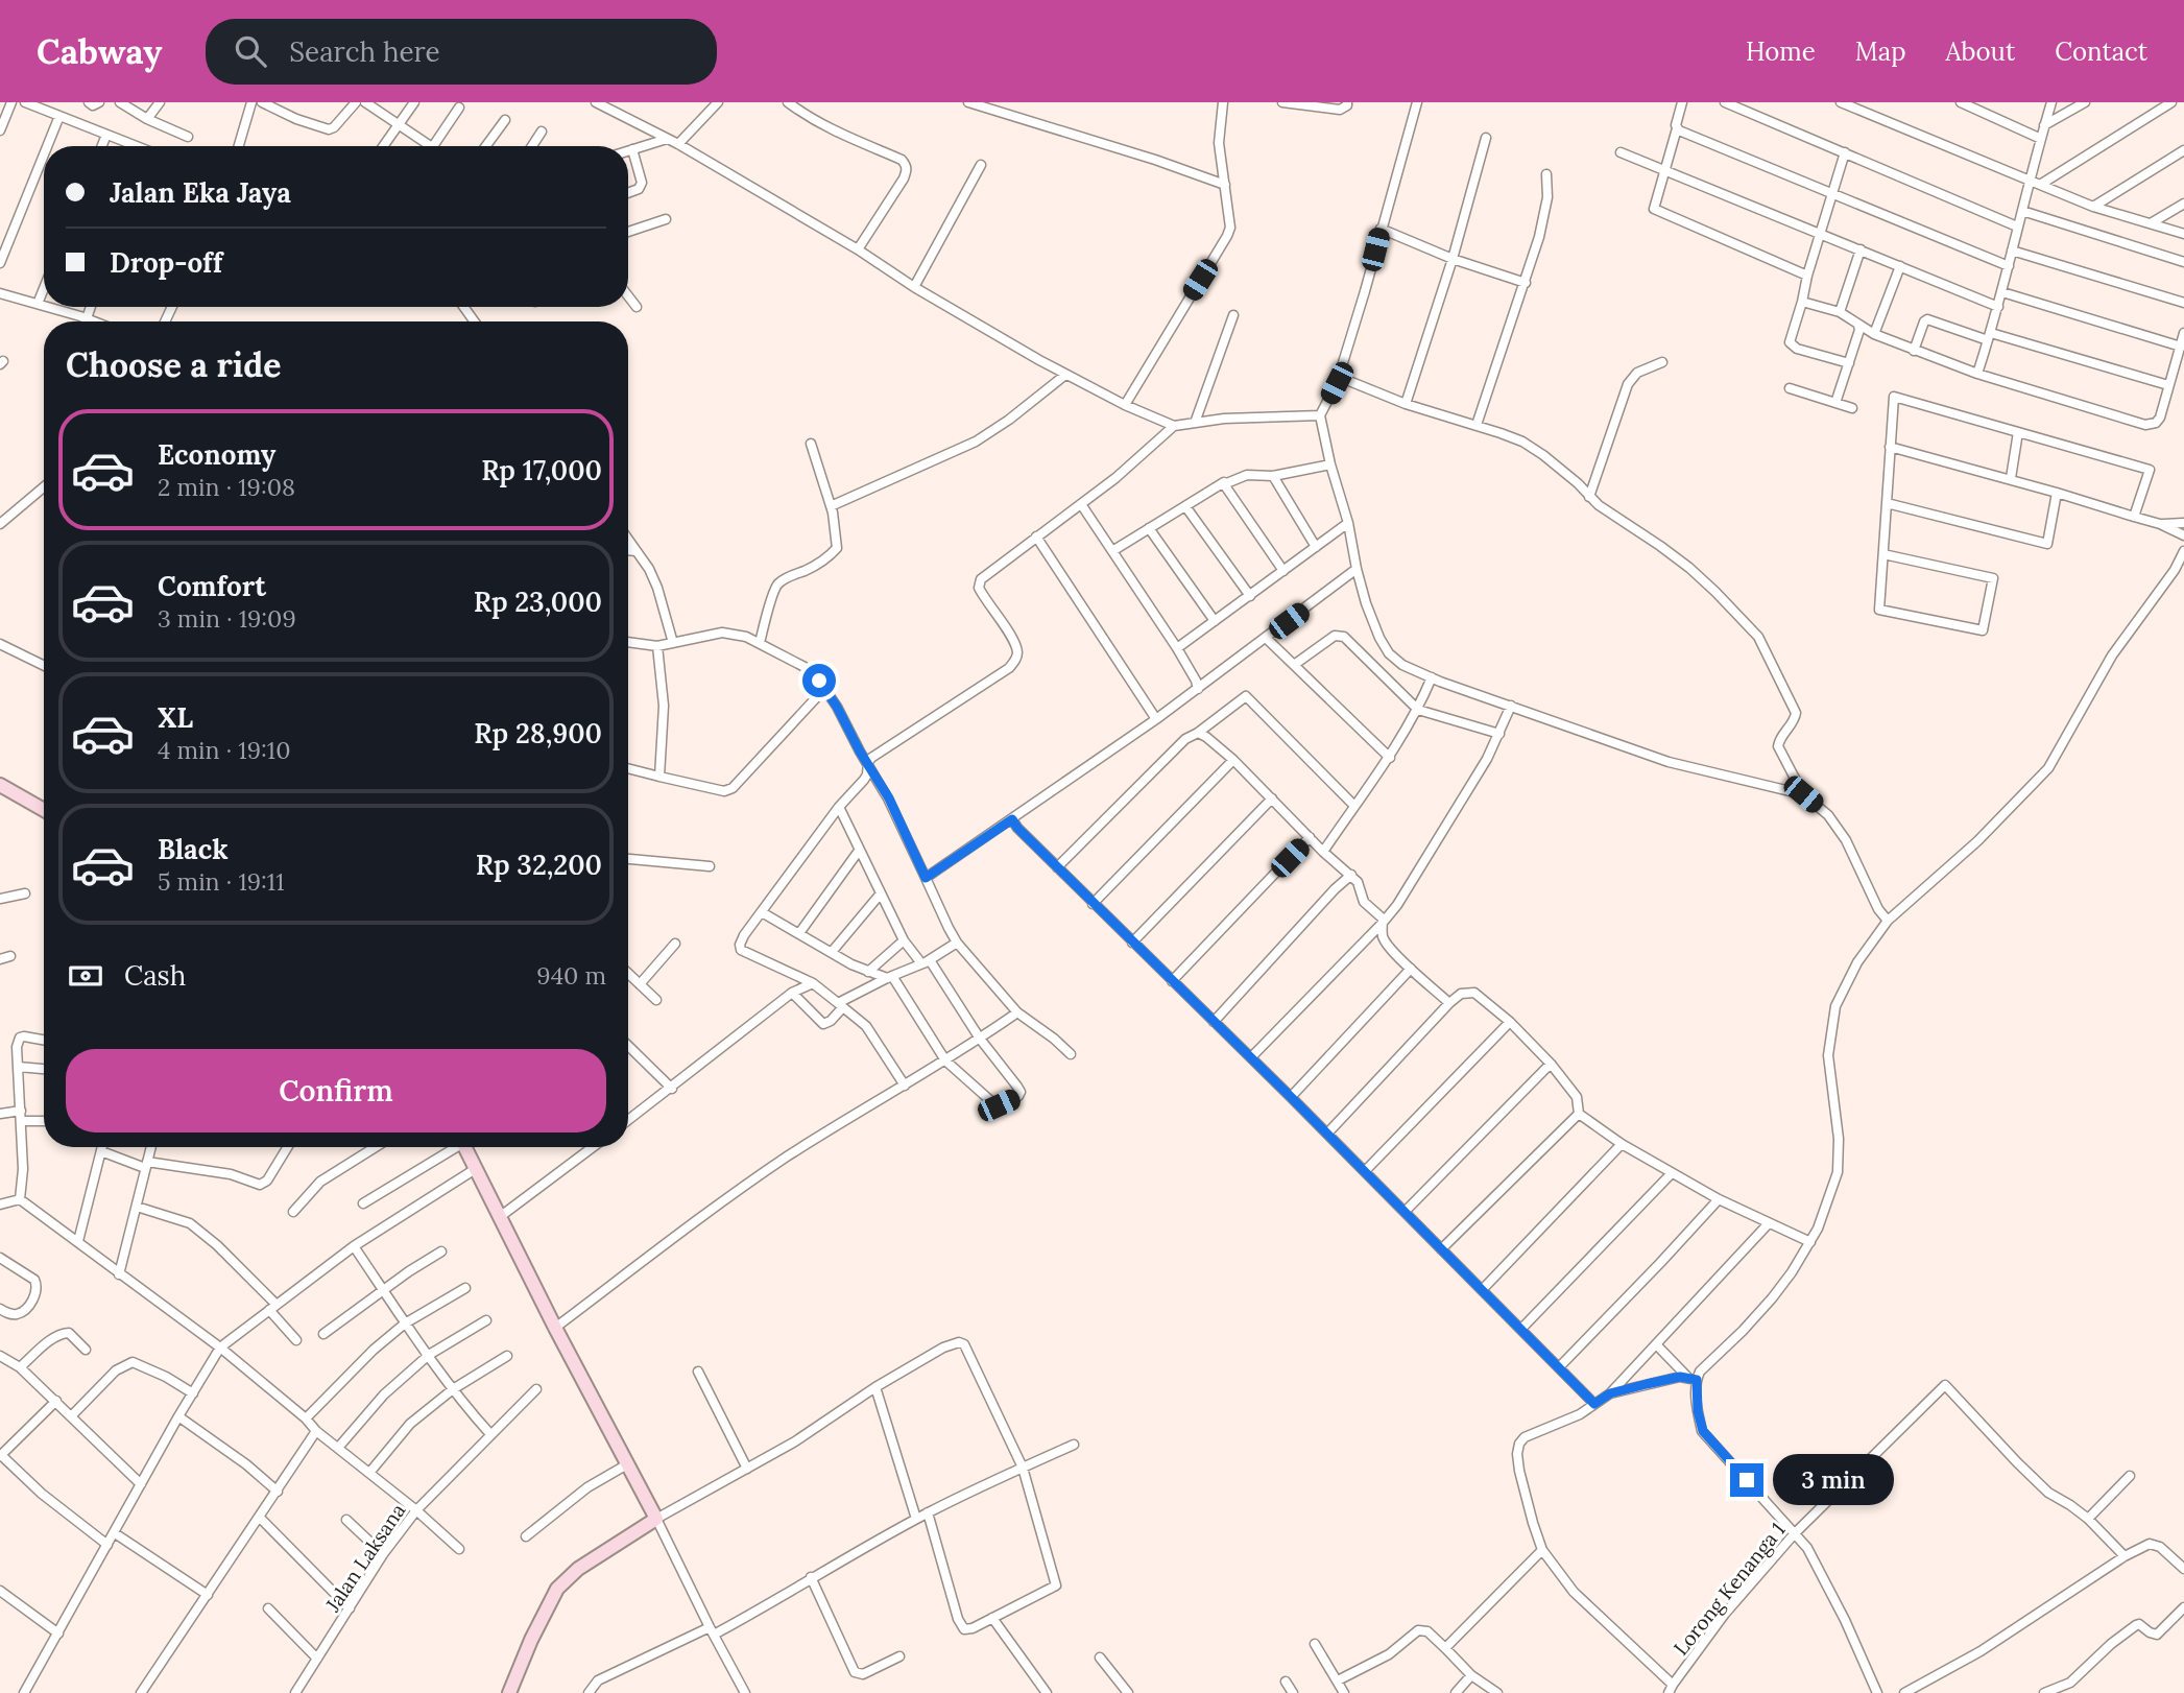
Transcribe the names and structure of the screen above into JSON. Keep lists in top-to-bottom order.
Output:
{
  "streets": {
    "street": ["Jalan Laksana", "Lorong Kenanga 1"]
  },
  "page": {
    "header": "Cabway",
    "search": "Search here",
    "nav": [
      "Home",
      "Map",
      "About",
      "Contact"
    ],
    "banner": ["Jalan Eka Jaya", "Drop-off"],
    "heading": "Choose a ride",
    "list": [
      {
        "name": "Economy",
        "note": "2 min · 19:08",
        "value": "Rp 17,000"
      },
      {
        "name": "Comfort",
        "note": "3 min · 19:09",
        "value": "Rp 23,000"
      },
      {
        "name": "XL",
        "note": "4 min · 19:10",
        "value": "Rp 28,900"
      },
      {
        "name": "Black",
        "note": "5 min · 19:11",
        "value": "Rp 32,200"
      }
    ],
    "pay": ["Cash", "940 m"],
    "buttons": "Confirm",
    "bubble": "3 min"
  }
}
